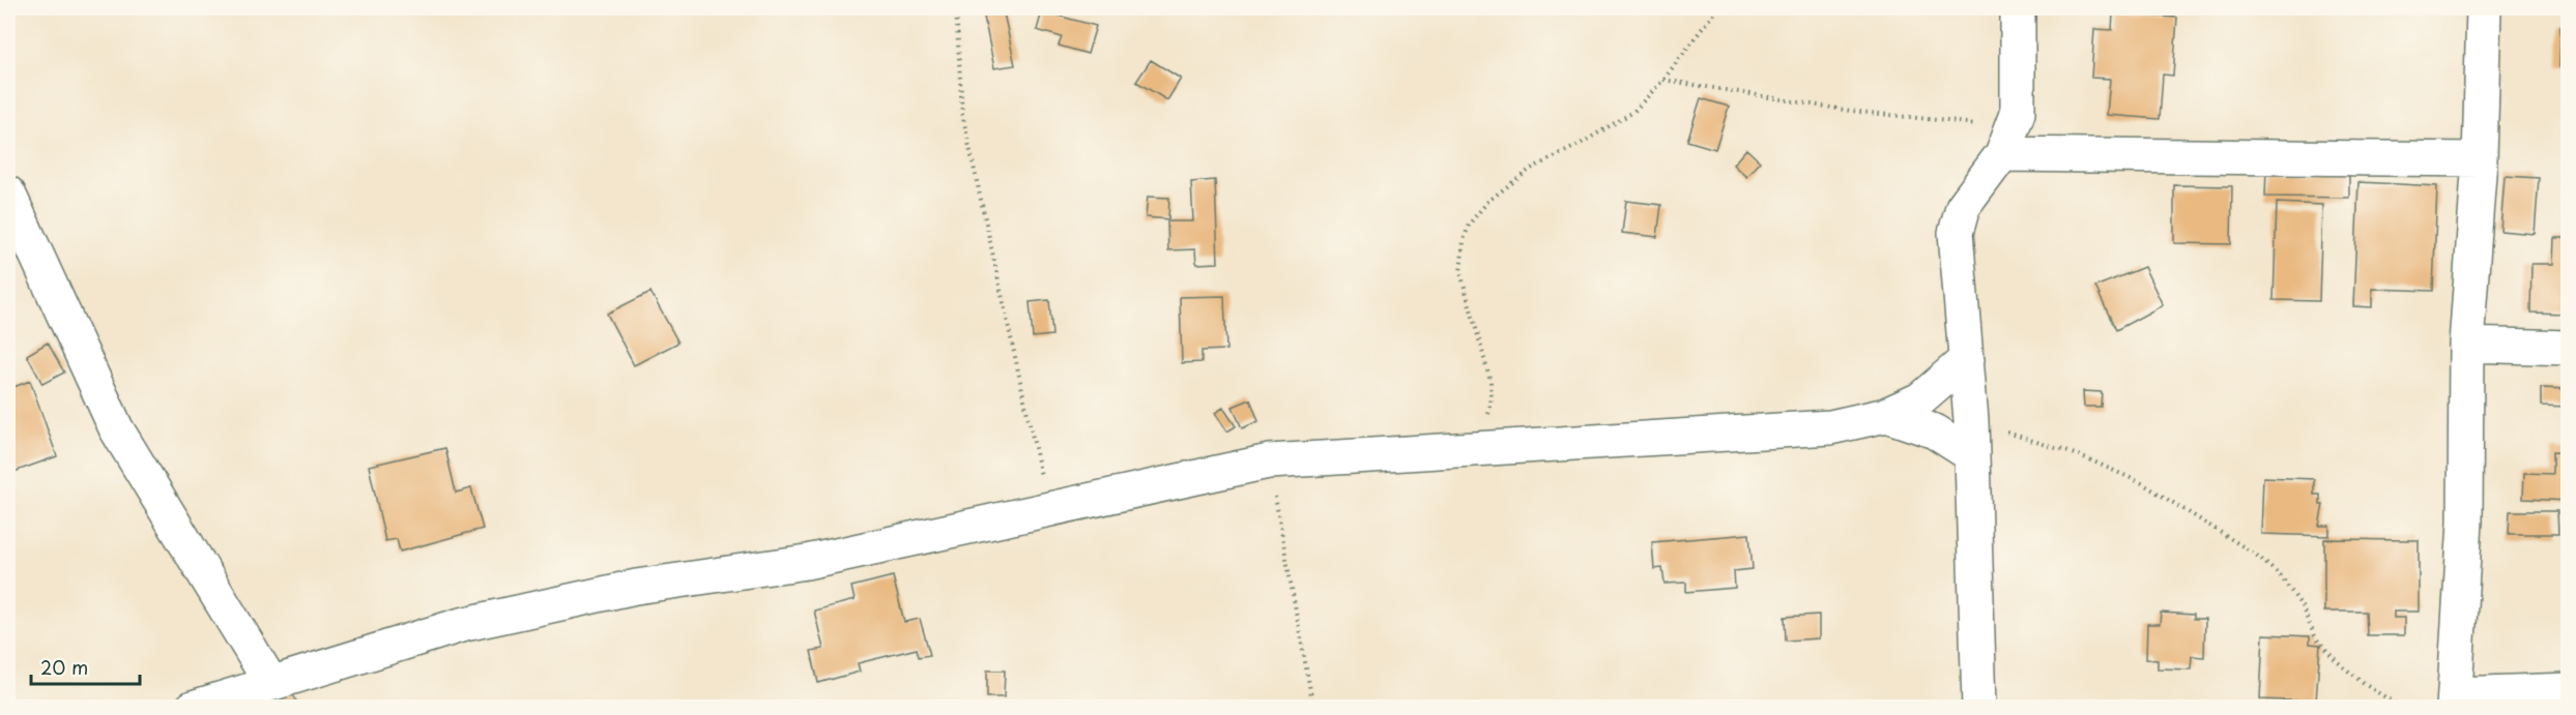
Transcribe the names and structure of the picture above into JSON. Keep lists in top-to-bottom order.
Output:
{
  "scale_bar": "20 m"
}
